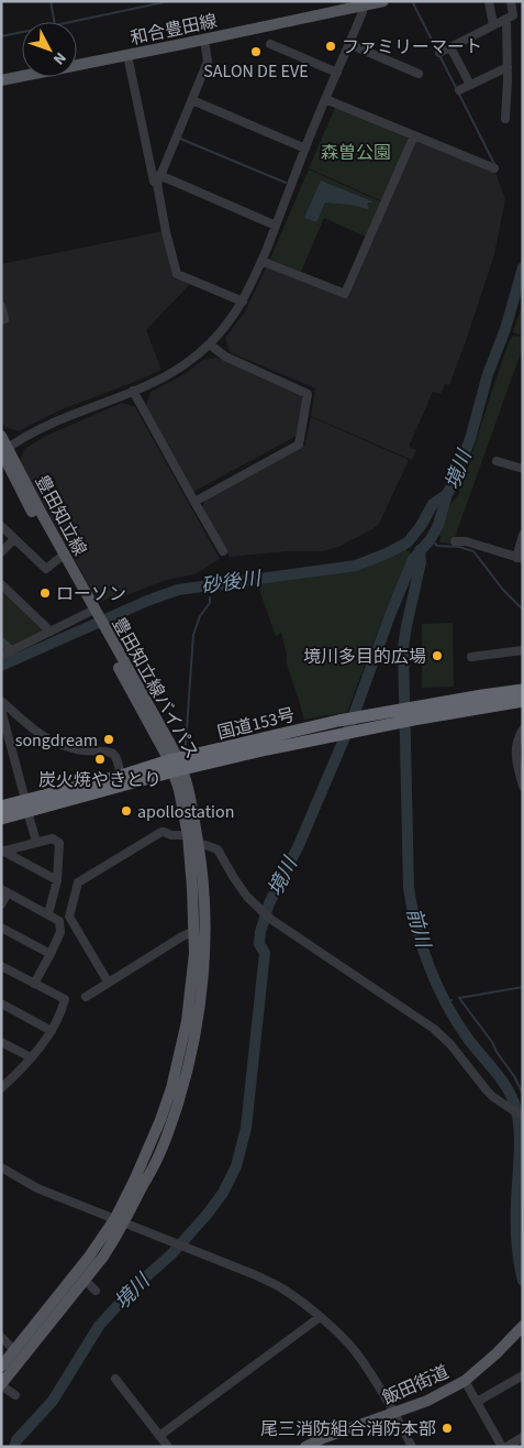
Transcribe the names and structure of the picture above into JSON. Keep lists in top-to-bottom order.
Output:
{
  "streets": {
    "highway": ["国道153号"],
    "main road": [
      "和合豊田線",
      "豊田知立線",
      "豊田知立線バイパス",
      "飯田街道"
    ]
  },
  "crossings": [
    ["豊田知立線", "豊田知立線バイパス"],
    ["豊田知立線バイパス", "国道153号"]
  ],
  "water": ["境川", "砂後川", "前川"],
  "parks": ["森曽公園"],
  "places": [
    "ファミリーマート",
    "SALON DE EVE",
    "ローソン",
    "境川多目的広場",
    "songdream",
    "炭火焼やきとり",
    "apollostation",
    "尾三消防組合消防本部"
  ],
  "north": "bottom right"
}
